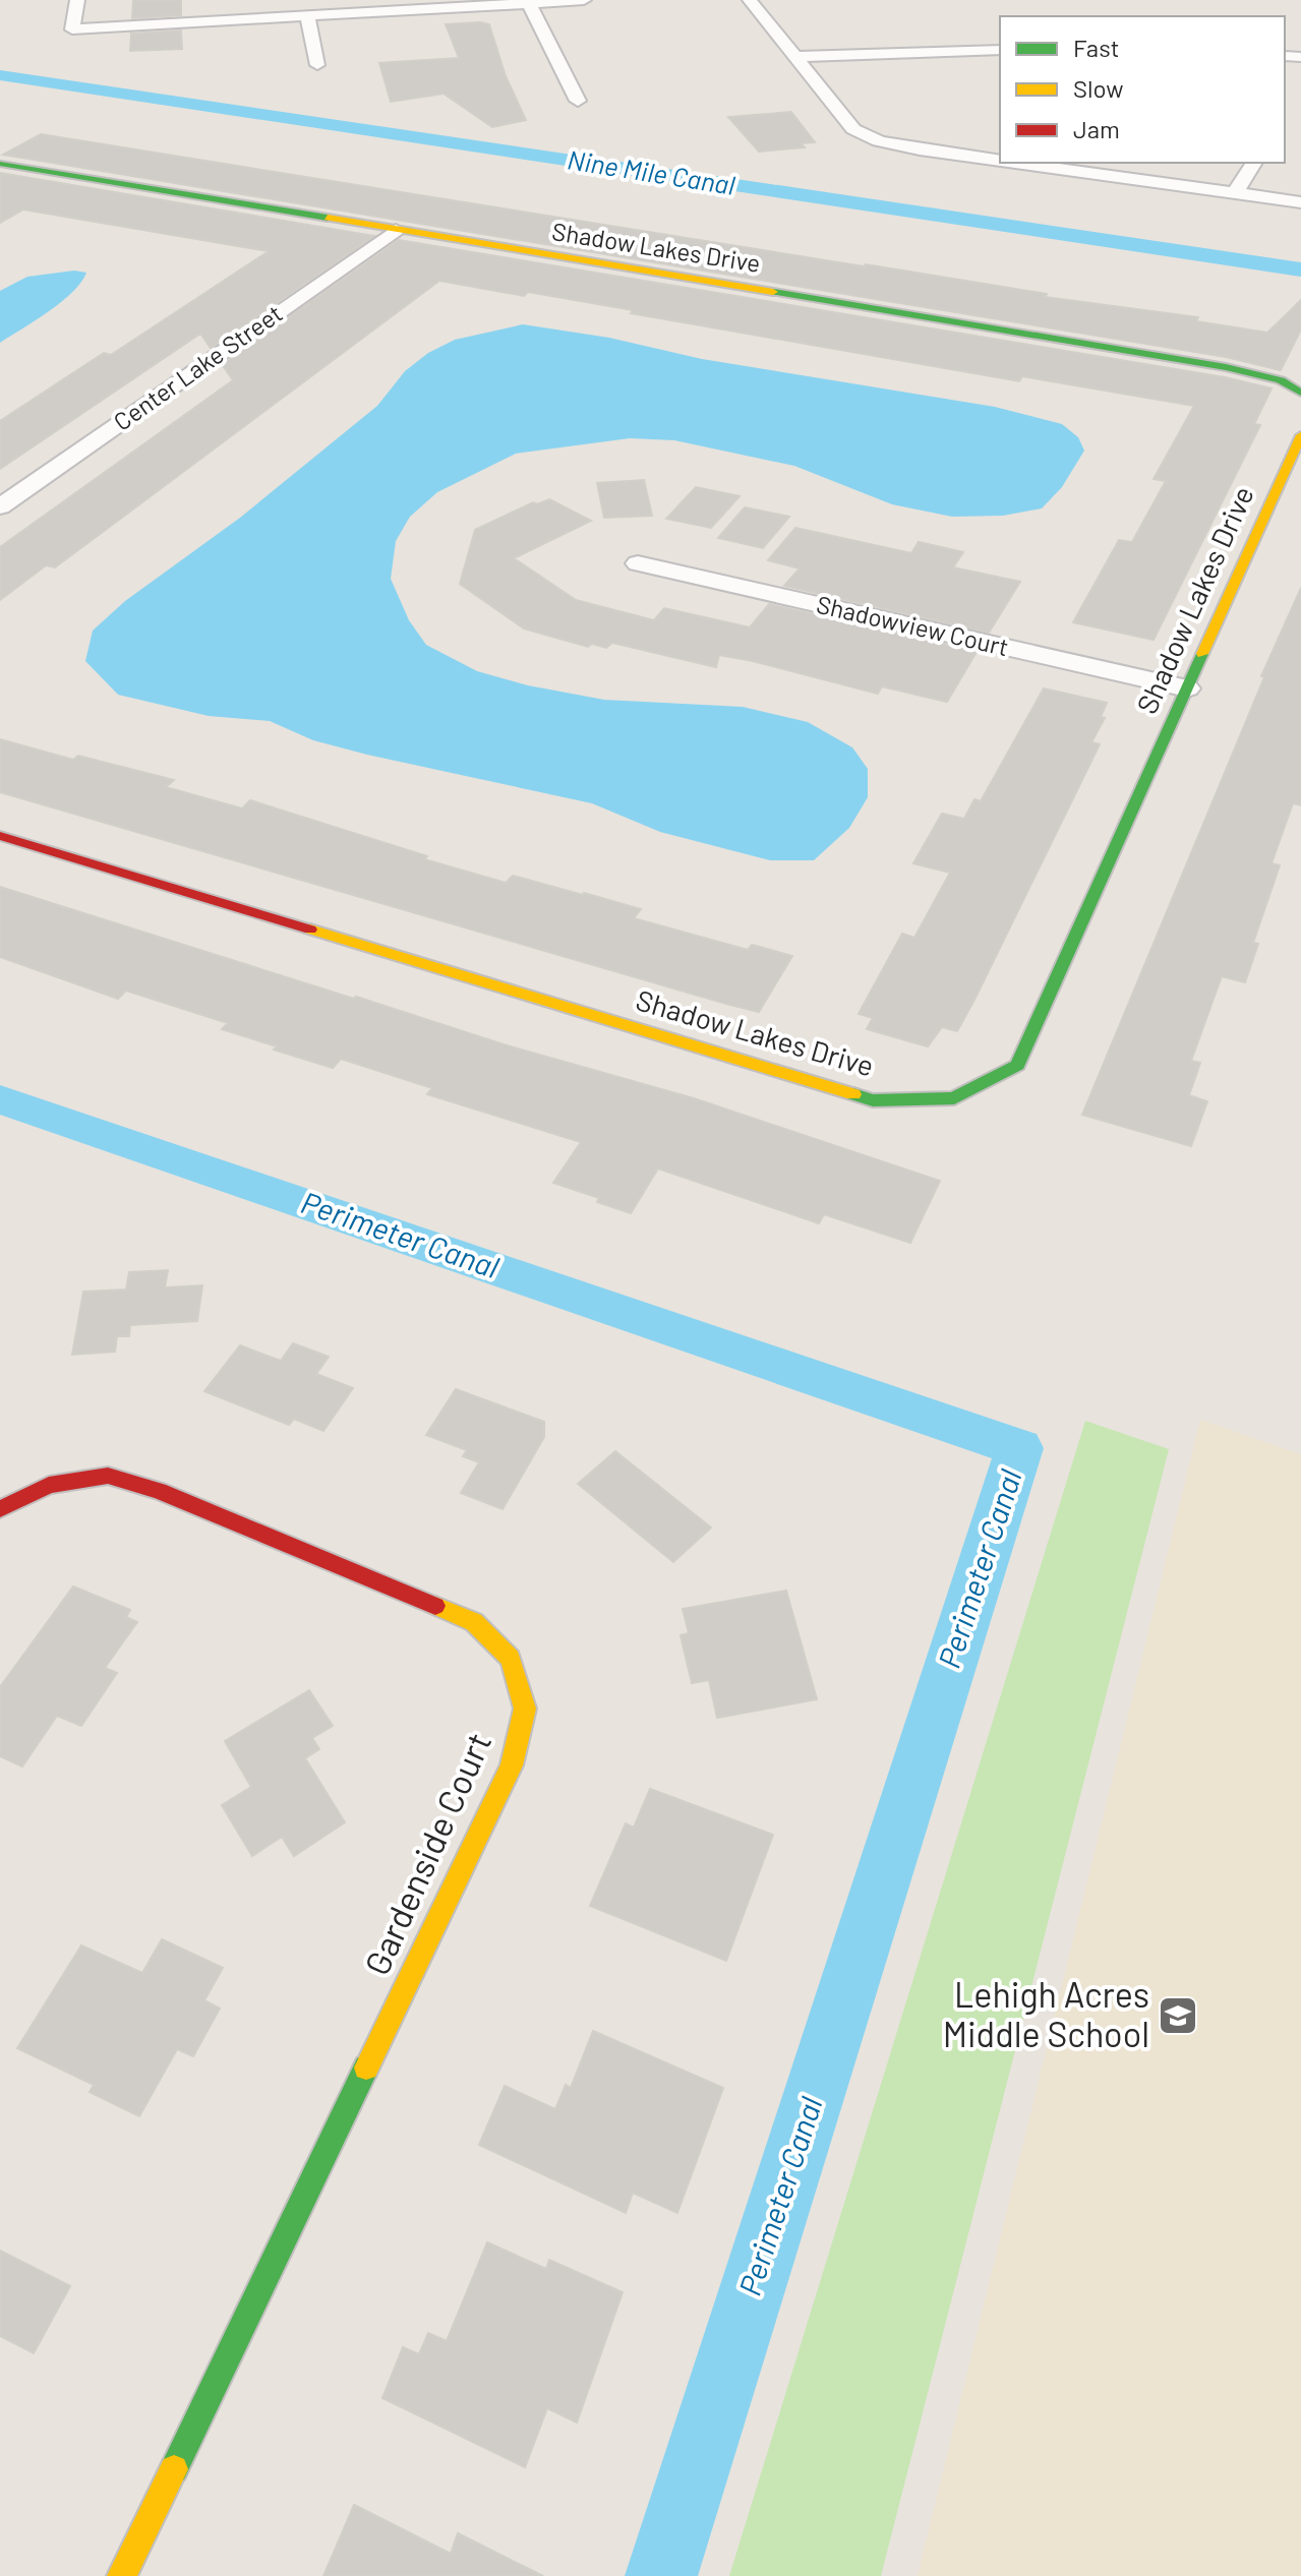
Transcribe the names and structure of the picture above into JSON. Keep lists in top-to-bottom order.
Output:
{
  "streets": {
    "street": [
      "Shadow Lakes Drive",
      "Center Lake Street",
      "Shadowview Court",
      "Gardenside Court"
    ]
  },
  "crossings": [
    ["Shadow Lakes Drive", "Center Lake Street"],
    ["Shadow Lakes Drive", "Shadowview Court"]
  ],
  "water": ["Nine Mile Canal", "Perimeter Canal"],
  "places": {
    "school or university": ["Lehigh Acres Middle School"]
  },
  "legend": ["Fast", "Slow", "Jam"]
}
